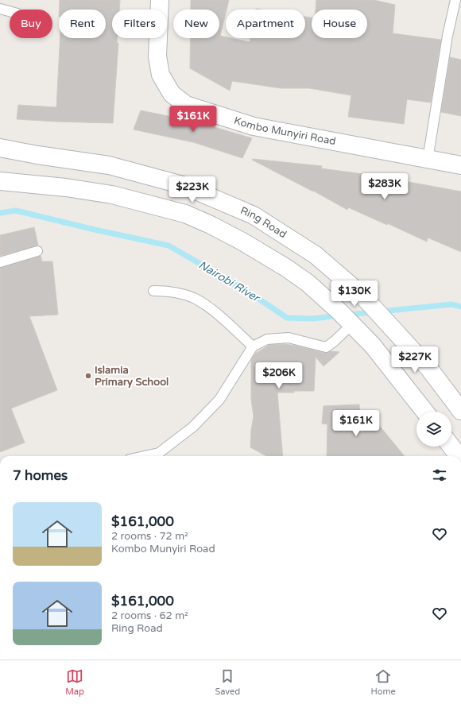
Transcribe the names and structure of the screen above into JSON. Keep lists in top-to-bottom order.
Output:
{
  "streets": {
    "main road": ["Kombo Munyiri Road", "Ring Road"]
  },
  "water": ["Nairobi River"],
  "places": ["Islamia Primary School"],
  "page": {
    "chip": [
      "Buy",
      "Rent",
      "Filters",
      "New",
      "Apartment",
      "House"
    ],
    "price": [
      "$161K",
      "$283K",
      "$223K",
      "$130K",
      "$227K",
      "$206K",
      "$161K"
    ],
    "heading": "7 homes",
    "list": [
      {
        "name": "$161,000",
        "note": "2 rooms · 72 m² · Kombo Munyiri Road"
      },
      {
        "name": "$161,000",
        "note": "2 rooms · 62 m² · Ring Road"
      }
    ],
    "tabs": ["Map", "Saved", "Home"]
  }
}
